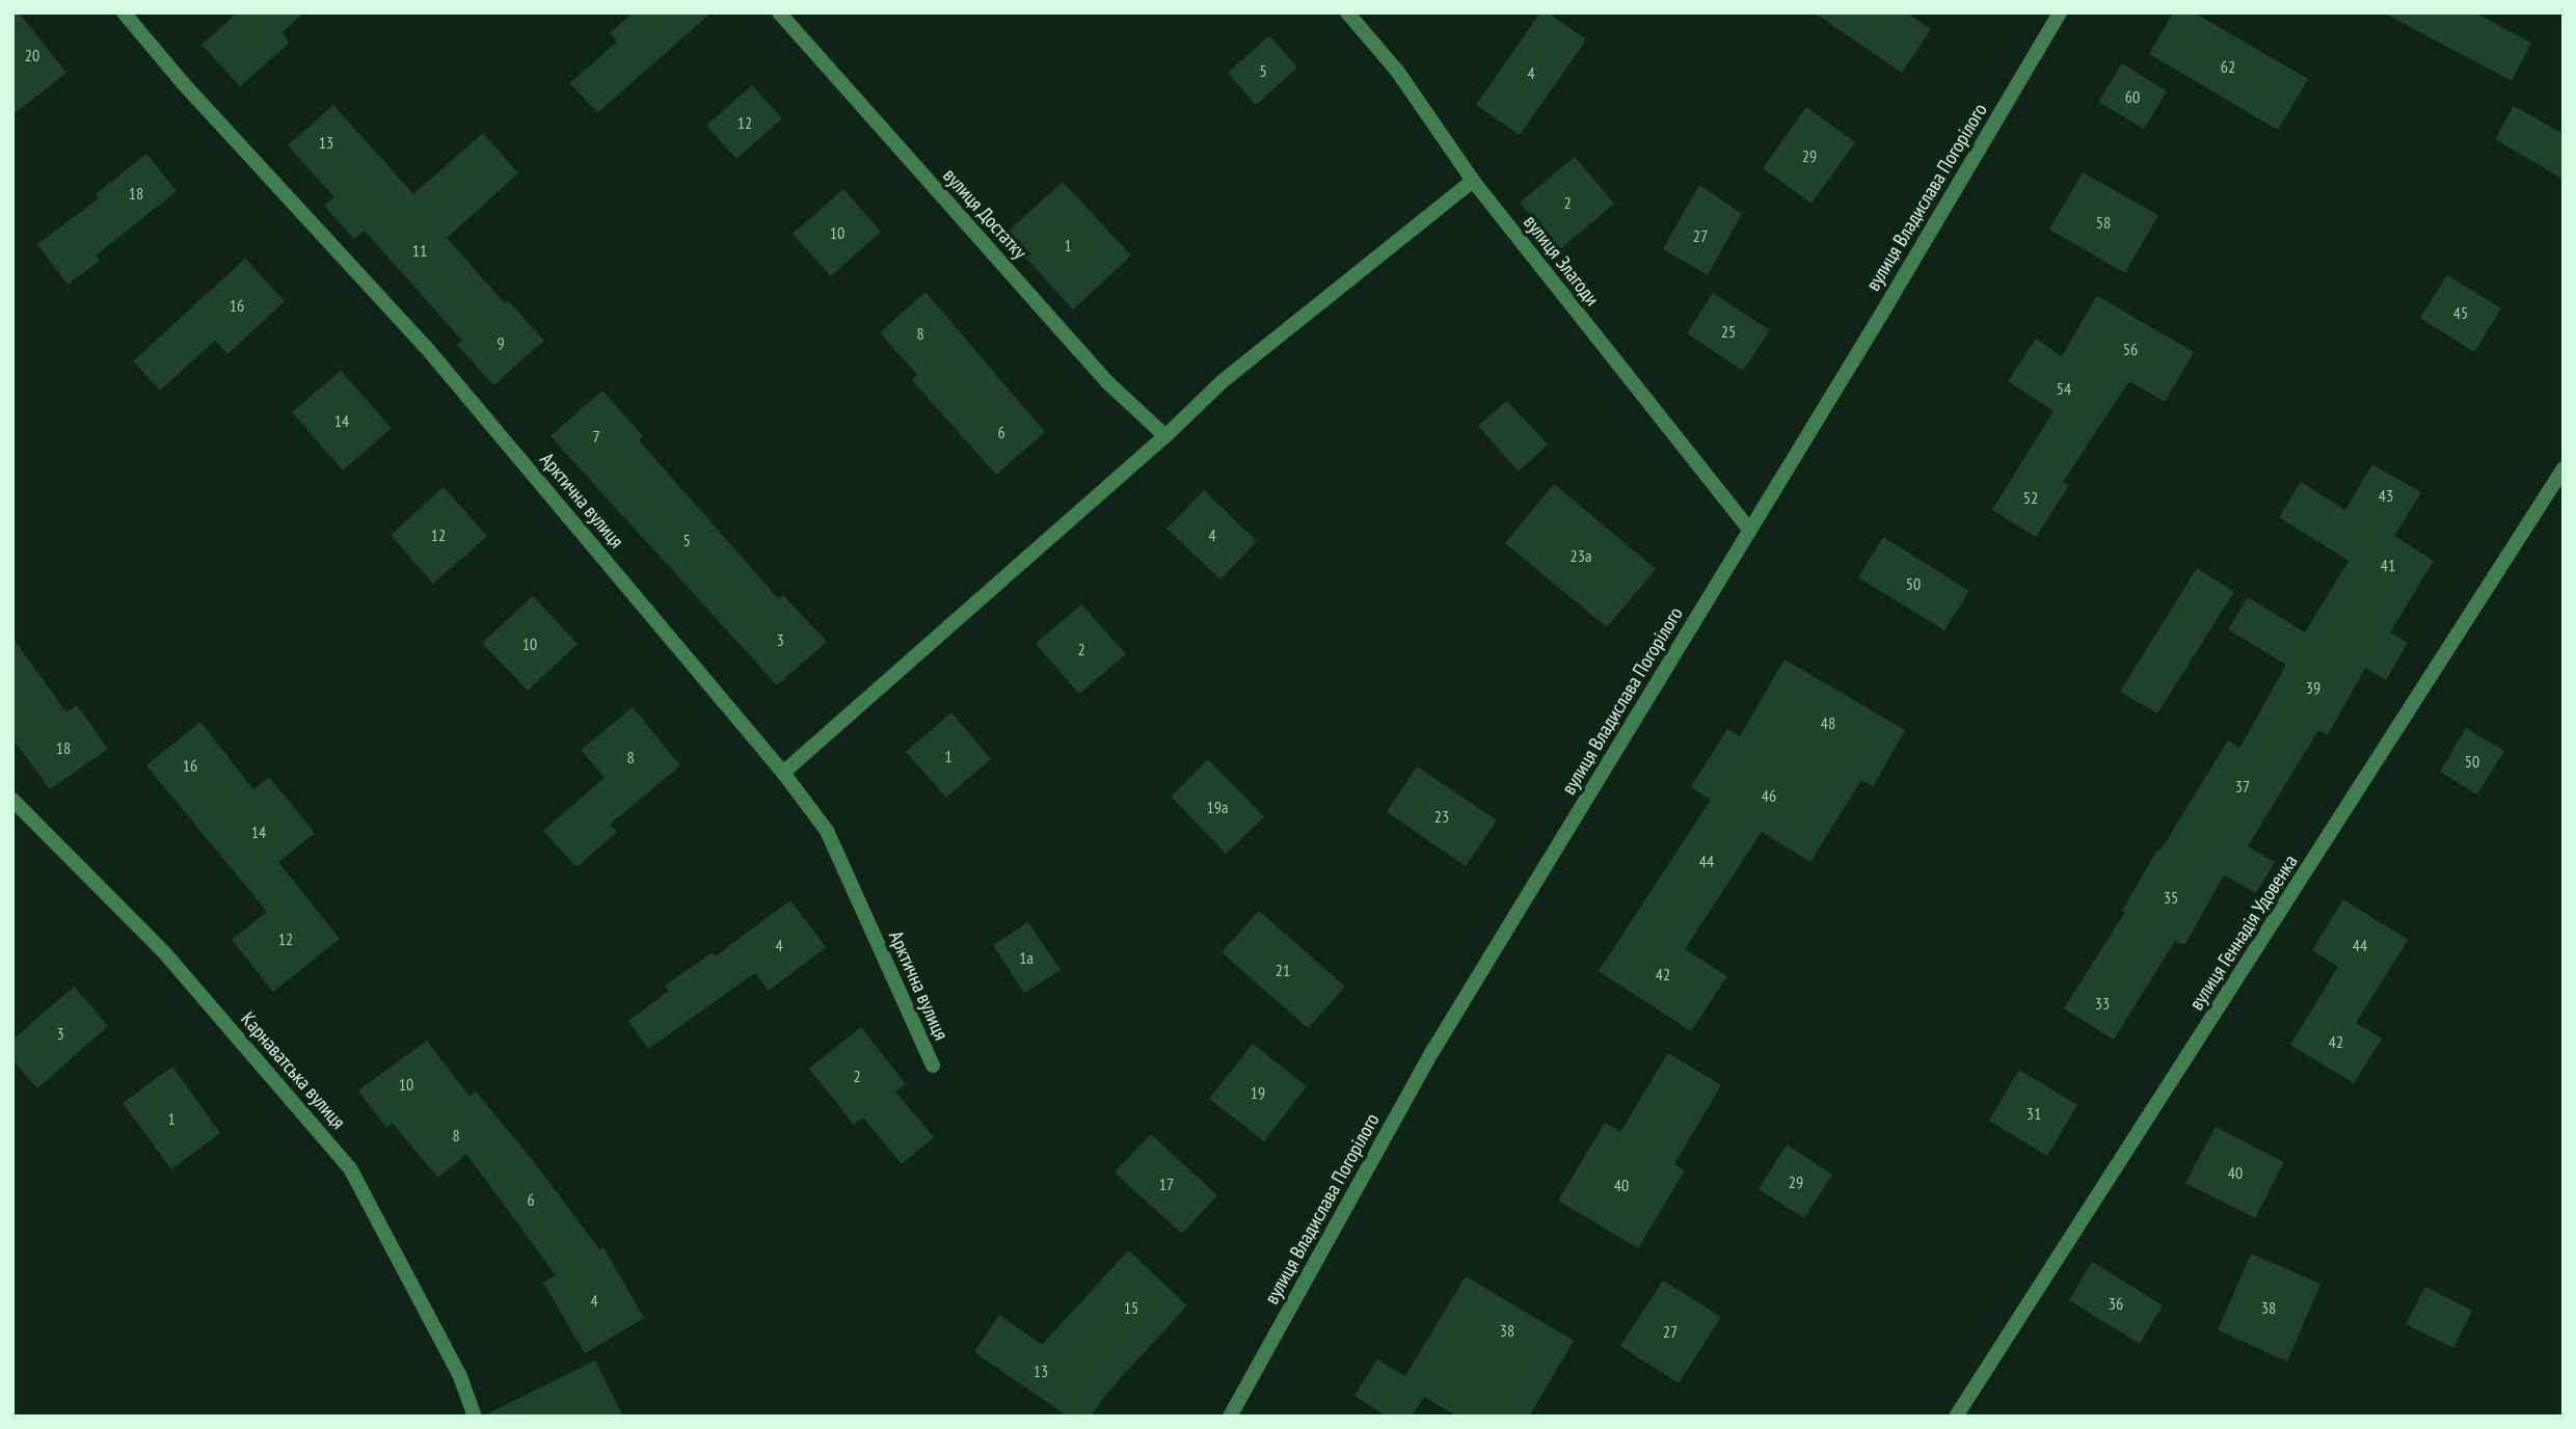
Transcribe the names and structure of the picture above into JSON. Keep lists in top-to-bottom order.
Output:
{
  "streets": {
    "street": [
      "вулиця Владислава Погорілого",
      "вулиця Достатку",
      "вулиця Злагоди",
      "Арктична вулиця",
      "вулиця Геннадія Удовенка",
      "Карнаватська вулиця"
    ]
  },
  "crossings": [
    ["вулиця Владислава Погорілого", "вулиця Злагоди"]
  ],
  "house_numbers": [
    "20",
    "62",
    "5",
    "4",
    "60",
    "12",
    "13",
    "29",
    "18",
    "2",
    "58",
    "10",
    "27",
    "1",
    "11",
    "16",
    "45",
    "25",
    "8",
    "9",
    "56",
    "54",
    "14",
    "6",
    "7",
    "43",
    "52",
    "12",
    "4",
    "5",
    "23а",
    "41",
    "50",
    "3",
    "10",
    "2",
    "39",
    "48",
    "18",
    "1",
    "8",
    "50",
    "16",
    "37",
    "46",
    "19а",
    "23",
    "14",
    "44",
    "35",
    "12",
    "4",
    "44",
    "1а",
    "21",
    "42",
    "33",
    "3",
    "42",
    "2",
    "10",
    "19",
    "31",
    "1",
    "8",
    "40",
    "29",
    "17",
    "40",
    "6",
    "4",
    "36",
    "15",
    "38",
    "38",
    "27",
    "13"
  ]
}
